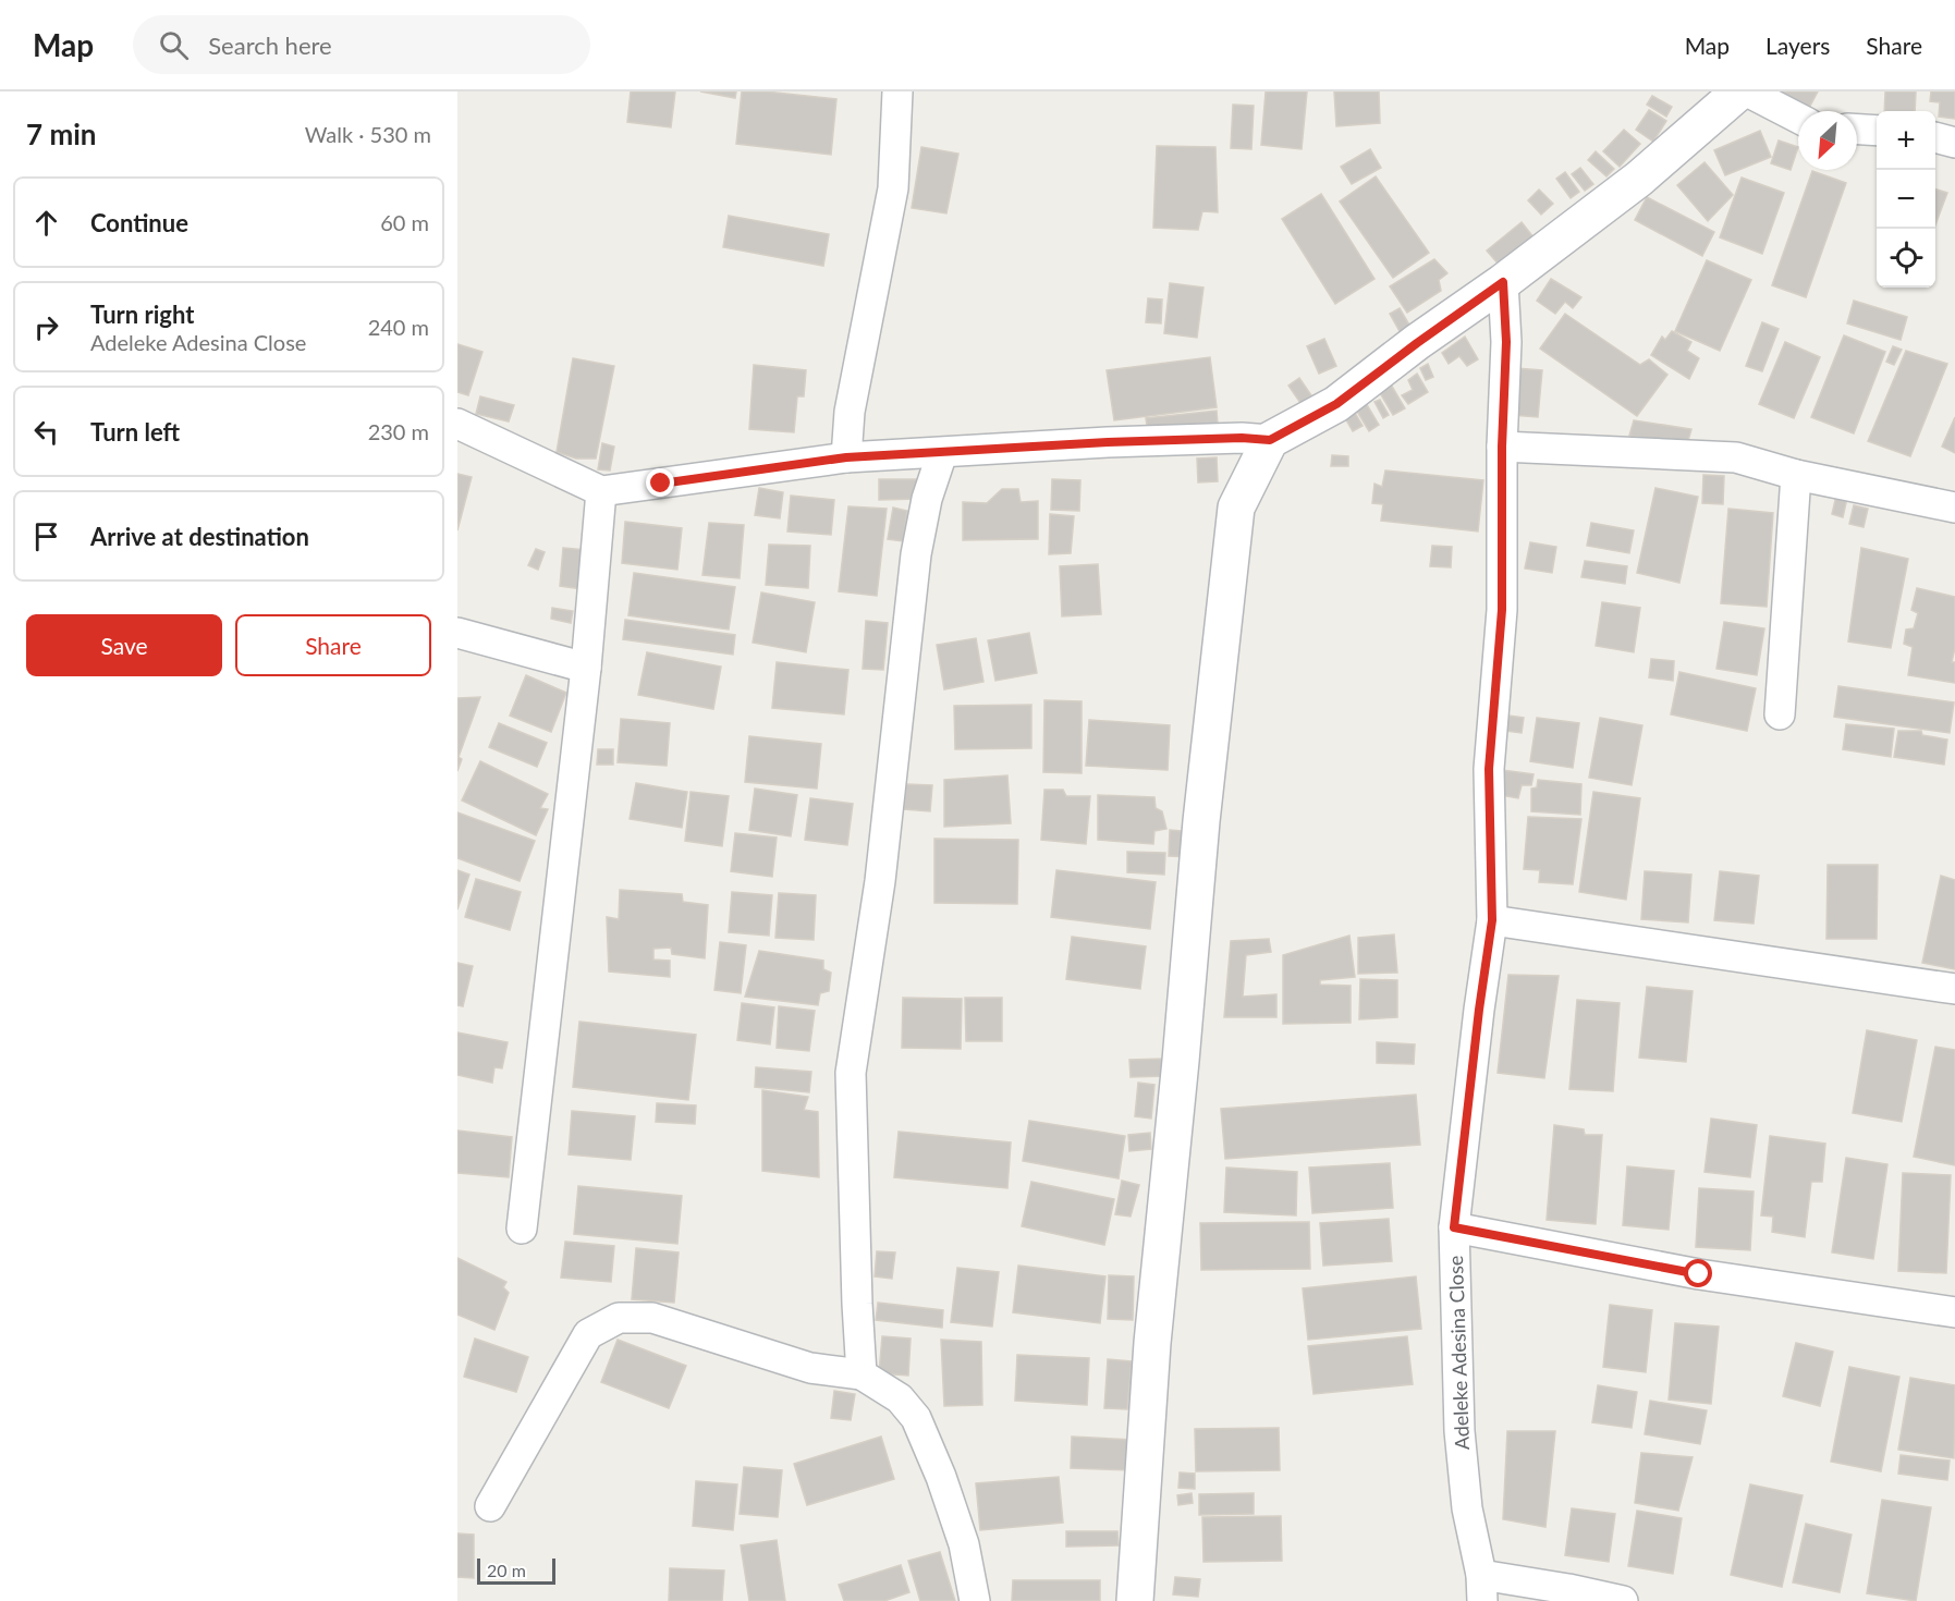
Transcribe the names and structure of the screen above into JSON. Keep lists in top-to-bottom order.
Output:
{
  "streets": {
    "street": ["Adeleke Adesina Close"]
  },
  "scale_bar": "20 m",
  "north": "bottom left",
  "page": {
    "header": "Map",
    "search": "Search here",
    "nav": ["Map", "Layers", "Share"],
    "heading": ["7 min", "Walk · 530 m"],
    "map_buttons": ["+", "−"],
    "list": [
      ["Continue", "60 m"],
      ["Turn right", "Adeleke Adesina Close", "240 m"],
      ["Turn left", "230 m"],
      "Arrive at destination"
    ],
    "buttons": ["Save", "Share"],
    "scale": "20 m"
  }
}
